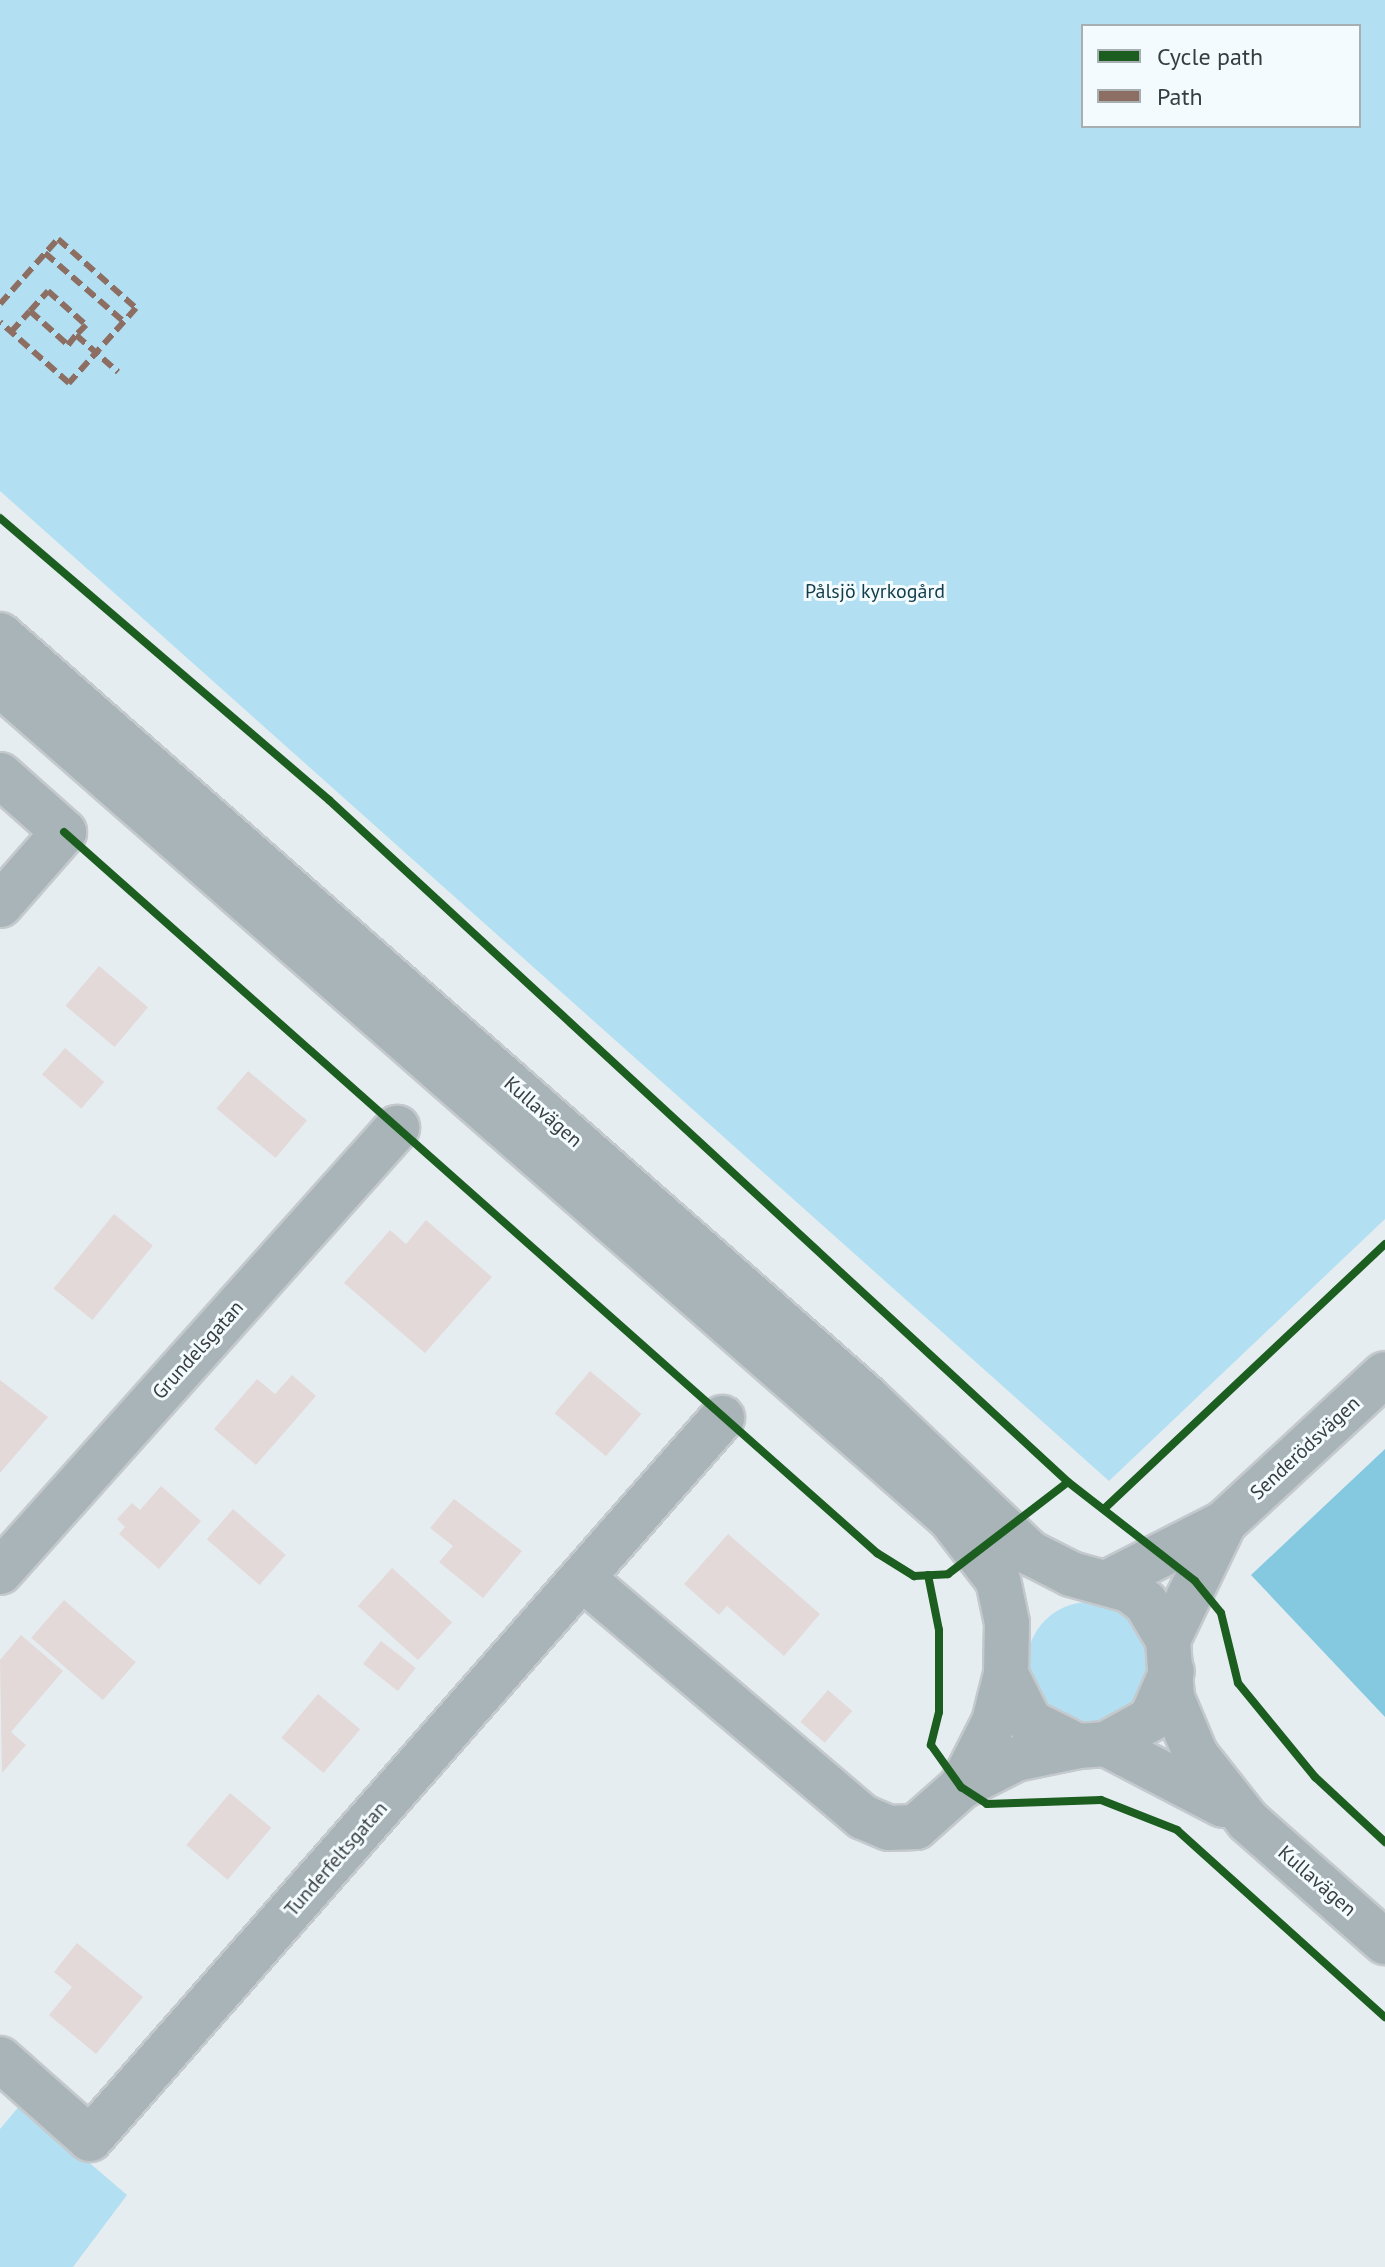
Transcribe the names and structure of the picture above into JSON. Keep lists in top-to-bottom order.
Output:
{
  "streets": {
    "street": [
      "Kullavägen",
      "Grundelsgatan",
      "Senderödsvägen",
      "Tunderfeltsgatan"
    ]
  },
  "crossings": [
    ["Kullavägen", "Senderödsvägen"]
  ],
  "parks": ["Pålsjö kyrkogård"],
  "legend": ["Cycle path", "Path"]
}
